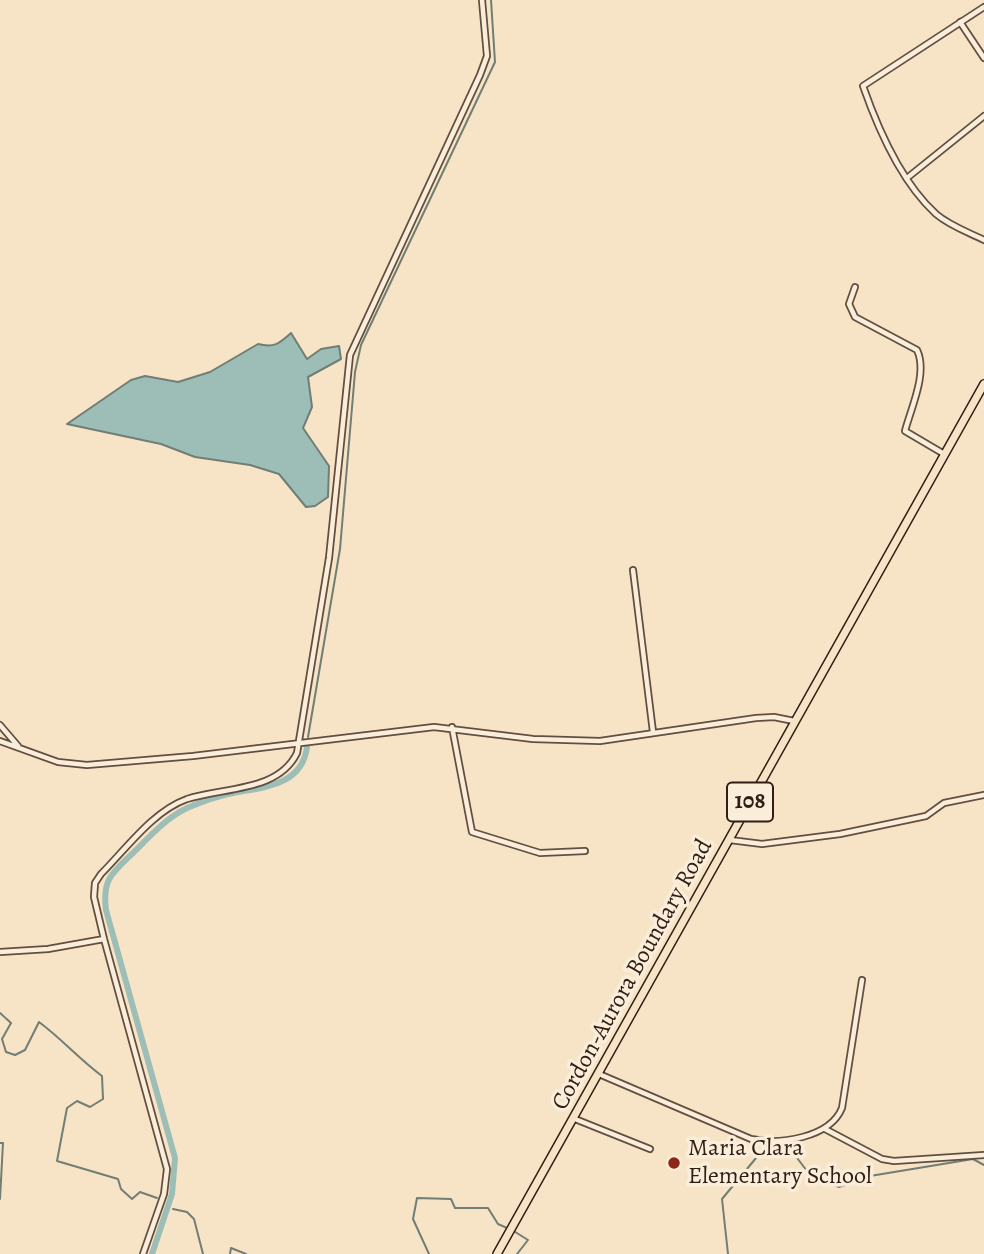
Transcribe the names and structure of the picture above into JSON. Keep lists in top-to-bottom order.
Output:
{
  "streets": {
    "main road": ["108", "Cordon-Aurora Boundary Road"]
  },
  "places": ["Maria Clara Elementary School"]
}
